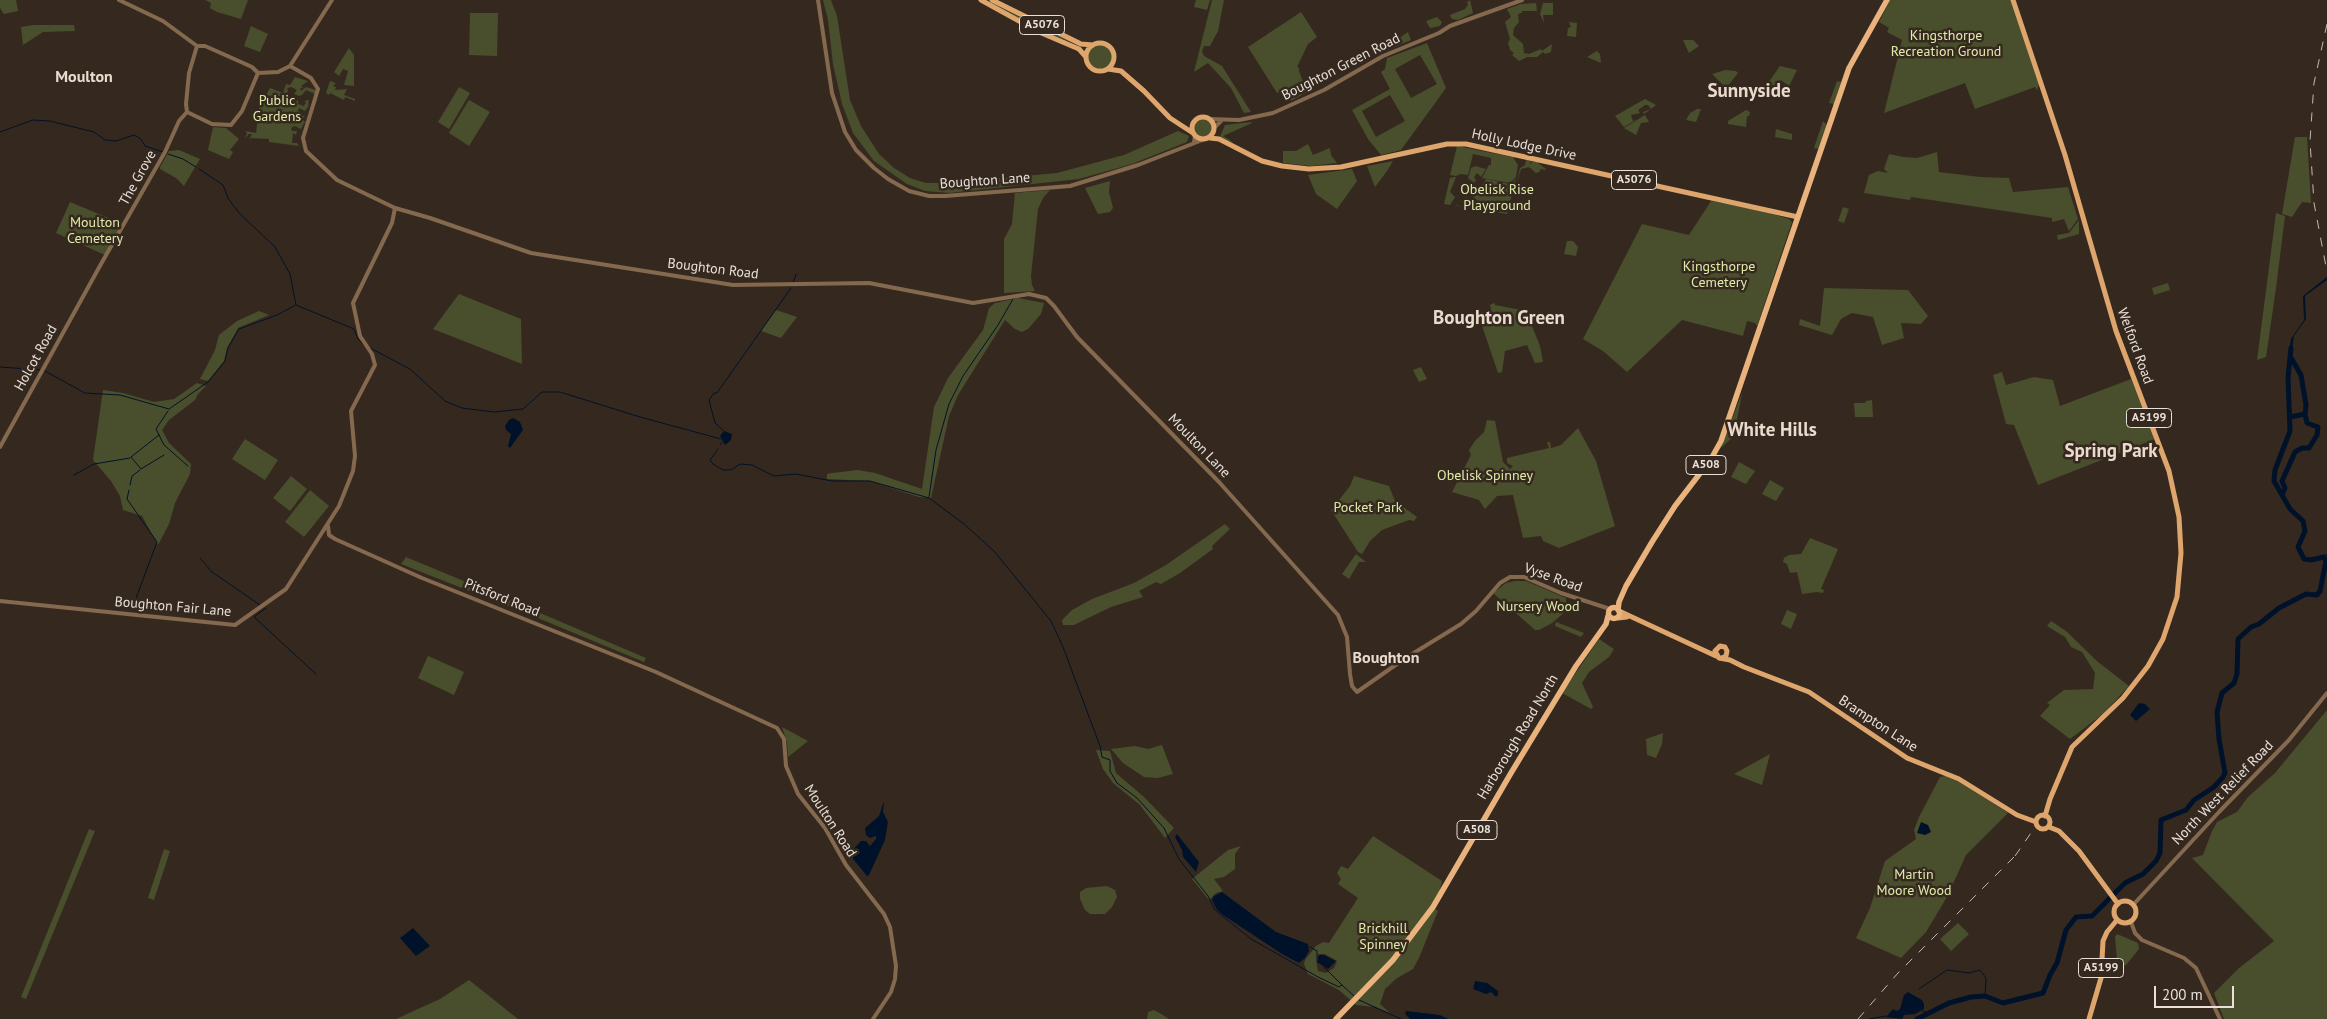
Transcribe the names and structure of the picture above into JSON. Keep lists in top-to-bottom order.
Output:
{
  "streets": {
    "highway": ["A508", "Harborough Road North"],
    "main road": [
      "A5076",
      "Holly Lodge Drive",
      "Welford Road",
      "A5199",
      "Brampton Lane"
    ],
    "street": [
      "Boughton Green Road",
      "The Grove",
      "Boughton Lane",
      "Boughton Road",
      "Holcot Road",
      "Moulton Lane",
      "Vyse Road",
      "Pitsford Road",
      "Boughton Fair Lane",
      "North West Relief Road",
      "Moulton Road"
    ]
  },
  "crossings": [
    ["Boughton Green Road", "Holly Lodge Drive"],
    ["Boughton Green Road", "Boughton Lane"],
    ["Holly Lodge Drive", "Boughton Lane"],
    ["Holly Lodge Drive", "A508"],
    ["The Grove", "Holcot Road"],
    ["Boughton Road", "Moulton Lane"],
    ["Boughton Road", "Boughton Fair Lane"],
    ["Welford Road", "Brampton Lane"],
    ["A5199", "North West Relief Road"],
    ["Moulton Lane", "Vyse Road"],
    ["A508", "Vyse Road"],
    ["A508", "Brampton Lane"],
    ["A508", "Harborough Road North"],
    ["Vyse Road", "Brampton Lane"],
    ["Pitsford Road", "Moulton Road"]
  ],
  "districts": [
    "Moulton",
    "Sunnyside",
    "Boughton Green",
    "White Hills",
    "Spring Park",
    "Boughton"
  ],
  "parks": [
    "Kingsthorpe Recreation Ground",
    "Public Gardens",
    "Obelisk Rise Playground",
    "Moulton Cemetery",
    "Kingsthorpe Cemetery",
    "Obelisk Spinney",
    "Pocket Park",
    "Nursery Wood",
    "Martin Moore Wood",
    "Brickhill Spinney"
  ],
  "scale_bar": "200 m"
}
